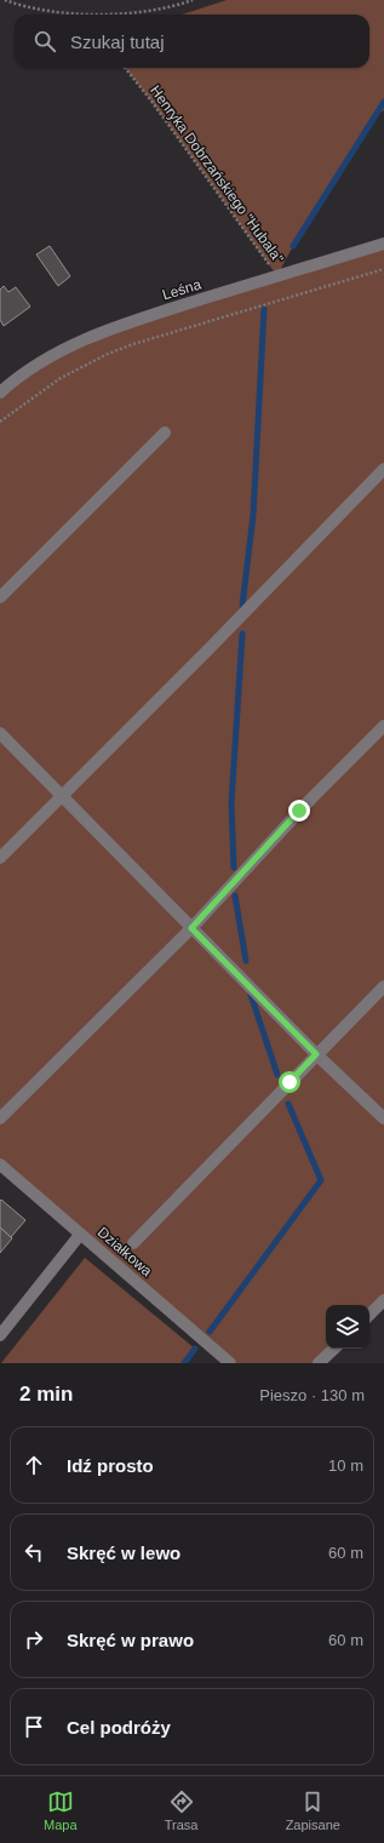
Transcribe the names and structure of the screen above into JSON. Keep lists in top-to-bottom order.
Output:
{
  "streets": {
    "street": ["Leśna", "Działkowa"],
    "path": ["Henryka Dobrzańskiego \"Hubala\""]
  },
  "crossings": [
    ["Henryka Dobrzańskiego \"Hubala\"", "Leśna"]
  ],
  "page": {
    "search": "Szukaj tutaj",
    "heading": ["2 min", "Pieszo · 130 m"],
    "list": [
      ["Idź prosto", "10 m"],
      ["Skręć w lewo", "60 m"],
      ["Skręć w prawo", "60 m"],
      "Cel podróży"
    ],
    "nav": ["Mapa", "Trasa", "Zapisane"]
  }
}
